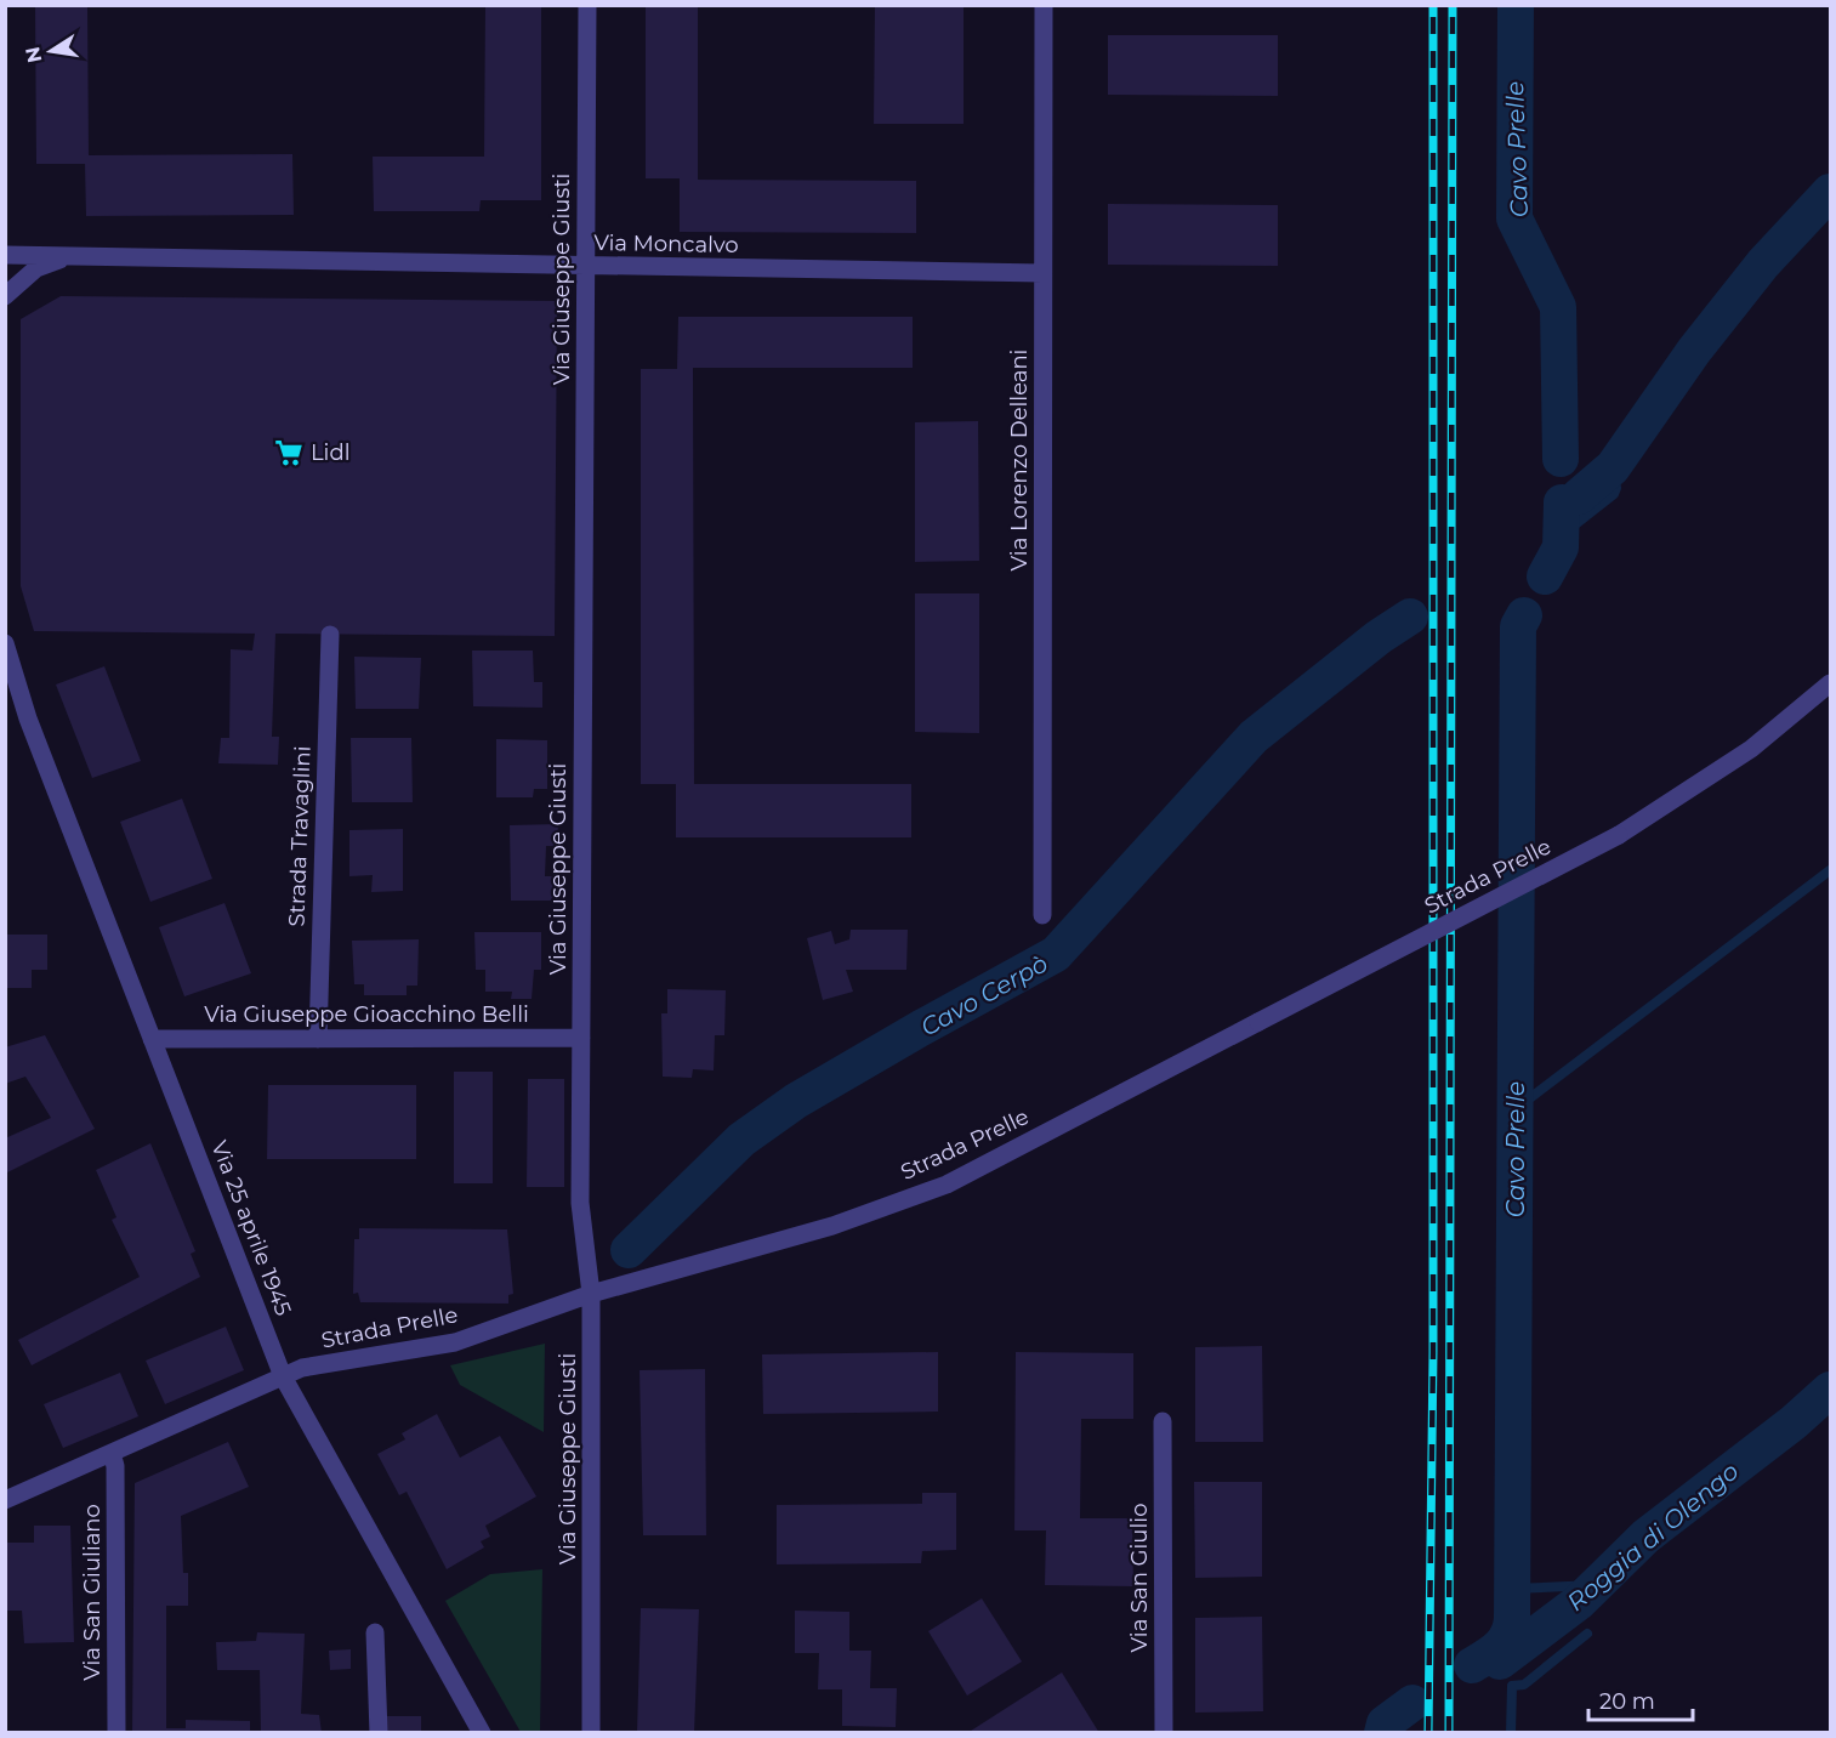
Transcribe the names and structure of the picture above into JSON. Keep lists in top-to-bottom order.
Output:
{
  "streets": {
    "street": [
      "Via Moncalvo",
      "Via Giuseppe Giusti",
      "Via Lorenzo Delleani",
      "Strada Travaglini",
      "Strada Prelle",
      "Via Giuseppe Gioacchino Belli",
      "Via 25 aprile 1945",
      "Via San Giulio",
      "Via San Giuliano"
    ]
  },
  "crossings": [
    ["Via Moncalvo", "Via Giuseppe Giusti"],
    ["Via Moncalvo", "Via Lorenzo Delleani"],
    ["Via Giuseppe Giusti", "Strada Prelle"],
    ["Via Giuseppe Giusti", "Via Giuseppe Gioacchino Belli"],
    ["Strada Travaglini", "Via Giuseppe Gioacchino Belli"],
    ["Strada Prelle", "Via 25 aprile 1945"],
    ["Strada Prelle", "Via San Giuliano"],
    ["Via Giuseppe Gioacchino Belli", "Via 25 aprile 1945"]
  ],
  "water": ["Cavo Prelle", "Cavo Cerpò", "Roggia di Olengo"],
  "places": {
    "supermarket": ["Lidl"]
  },
  "scale_bar": "20 m",
  "north": "left"
}
